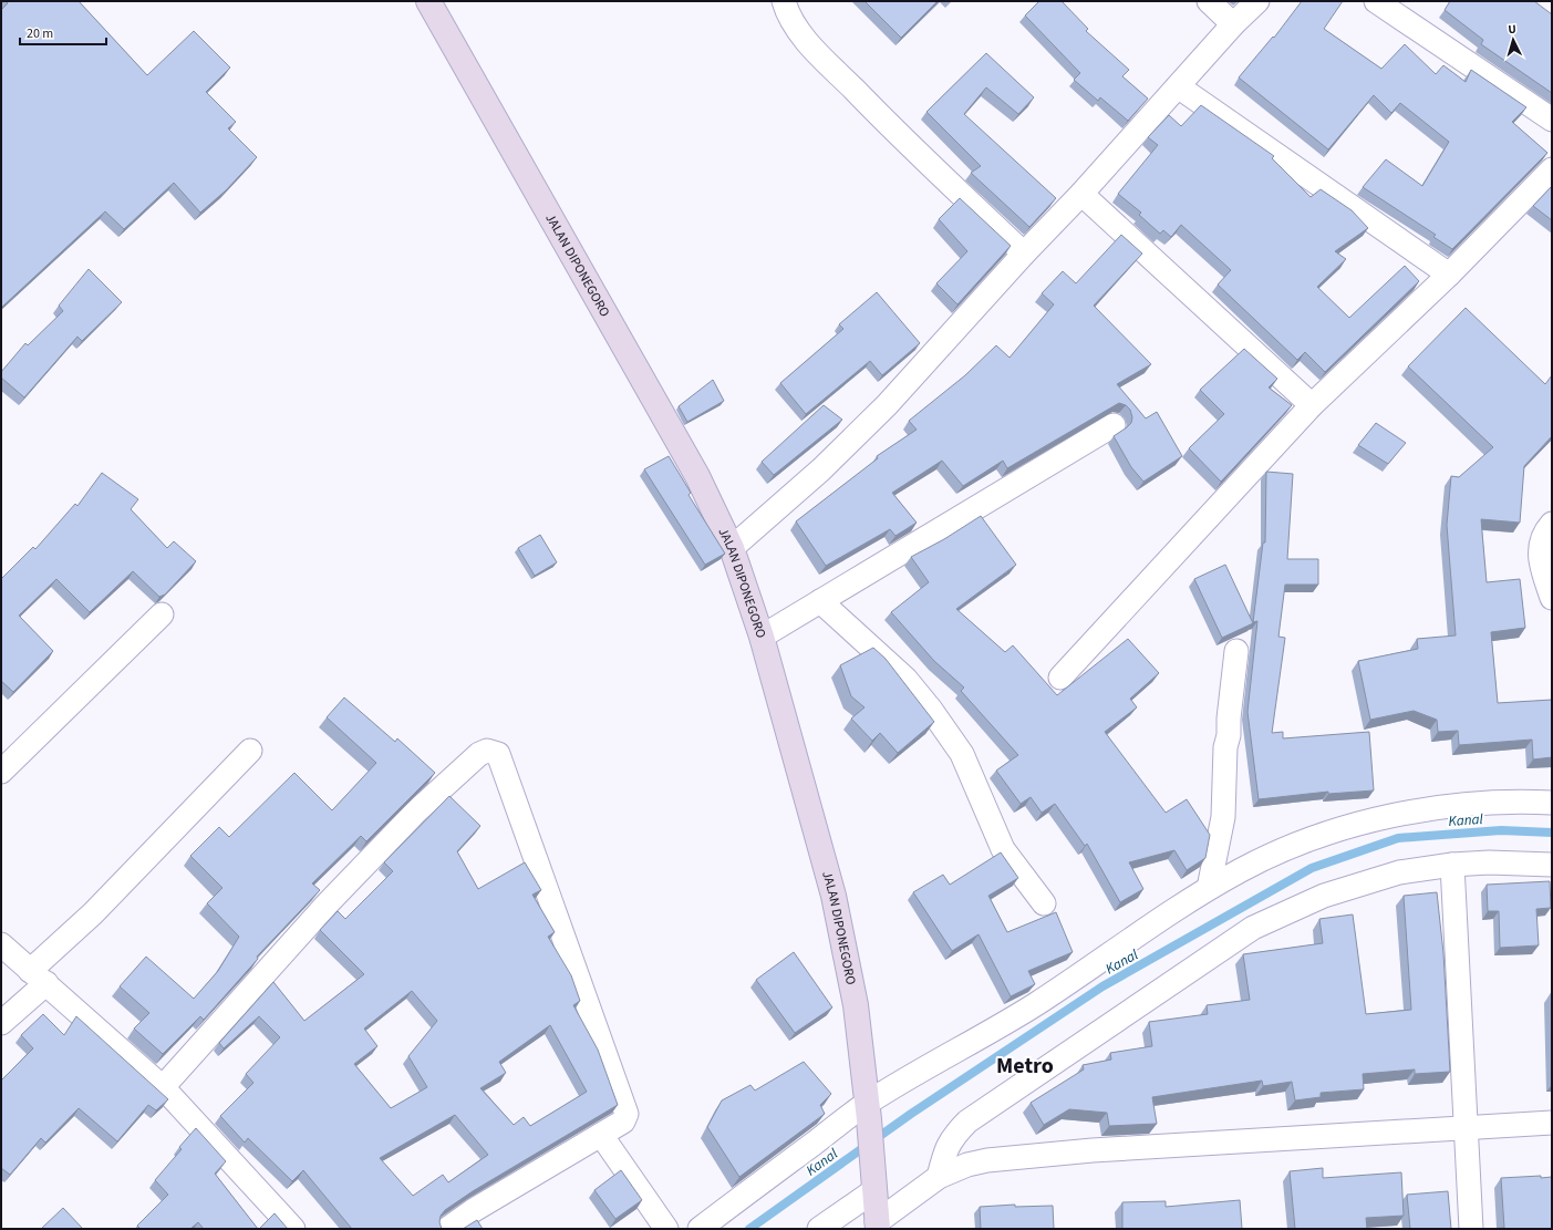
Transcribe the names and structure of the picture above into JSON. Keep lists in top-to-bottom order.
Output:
{
  "streets": {
    "street": ["JALAN DIPONEGORO"]
  },
  "districts": ["Metro"],
  "water": ["Kanal"],
  "scale_bar": "20 m",
  "north": "top"
}
